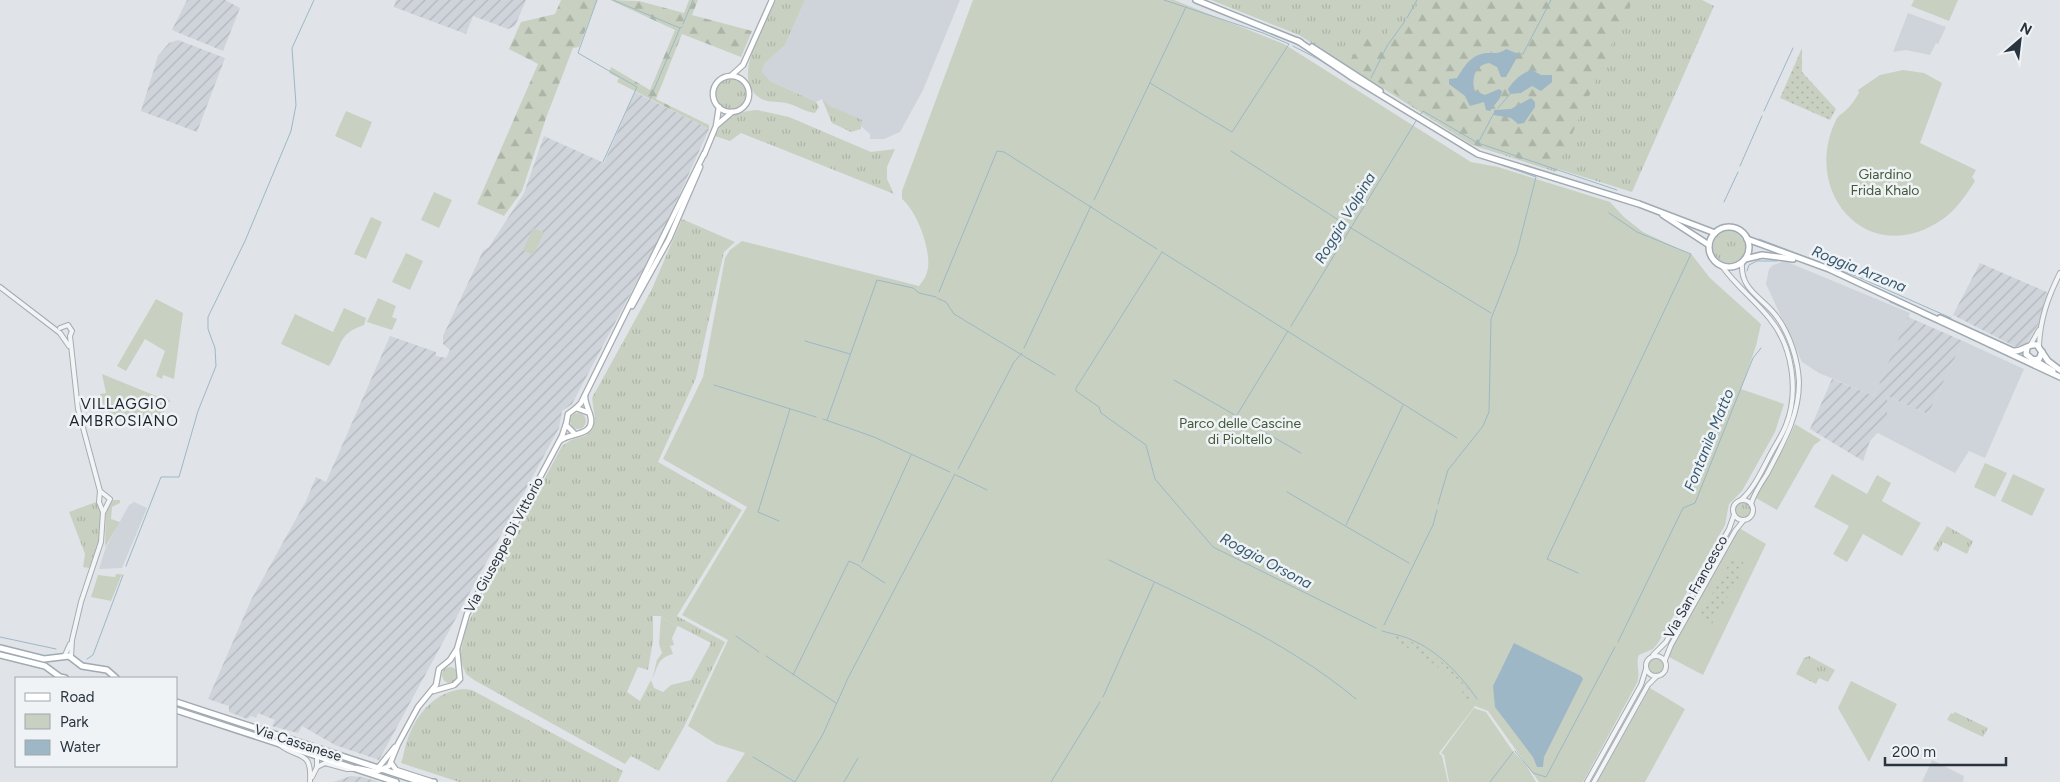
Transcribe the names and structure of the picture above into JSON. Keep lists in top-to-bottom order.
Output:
{
  "streets": {
    "main road": ["Via Giuseppe Di Vittorio", "Via Cassanese"],
    "street": ["Via San Francesco"]
  },
  "crossings": [
    ["Via Giuseppe Di Vittorio", "Via Cassanese"]
  ],
  "districts": ["VILLAGGIO AMBROSIANO"],
  "water": [
    "Roggia Volpina",
    "Roggia Arzona",
    "Fontanile Matto",
    "Roggia Orsona"
  ],
  "parks": ["Giardino Frida Khalo", "Parco delle Cascine di Pioltello"],
  "legend": ["Road", "Park", "Water"],
  "scale_bar": "200 m",
  "north": "top right"
}
